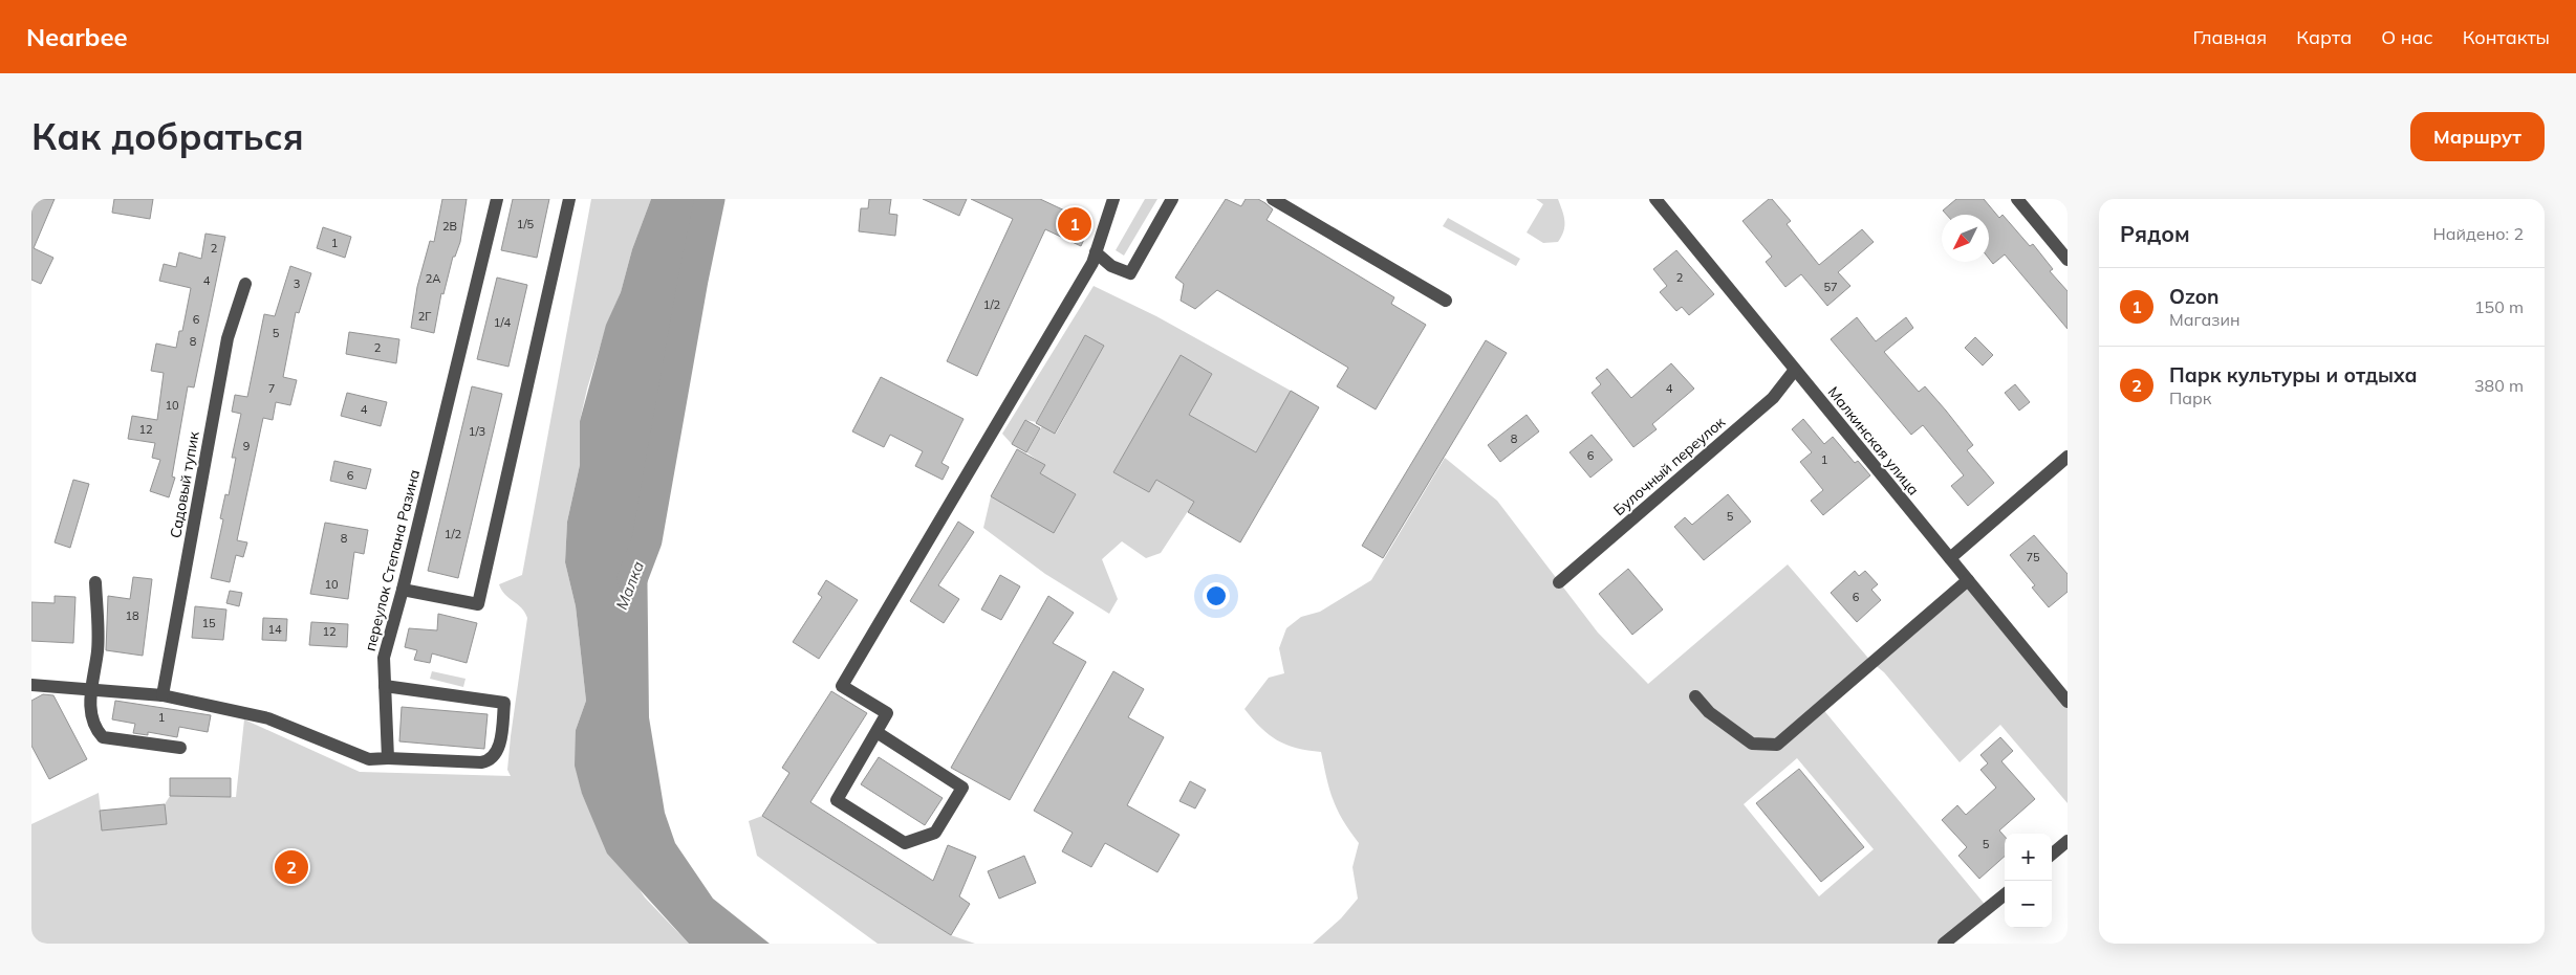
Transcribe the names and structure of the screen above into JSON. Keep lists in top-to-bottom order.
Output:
{
  "streets": {
    "street": [
      "Малкинская улица",
      "Булочный переулок",
      "Садовый тупик",
      "переулок Степана Разина"
    ]
  },
  "crossings": [
    ["Малкинская улица", "Булочный переулок"]
  ],
  "water": ["Малка"],
  "house_numbers": [
    "1/5",
    "2В",
    "1",
    "2",
    "2",
    "2А",
    "4",
    "3",
    "57",
    "1/2",
    "2Г",
    "6",
    "1/4",
    "5",
    "8",
    "2",
    "7",
    "4",
    "10",
    "4",
    "12",
    "1/3",
    "8",
    "9",
    "6",
    "1",
    "6",
    "5",
    "1/2",
    "8",
    "75",
    "10",
    "6",
    "18",
    "15",
    "14",
    "12",
    "1",
    "5"
  ],
  "north": "bottom left",
  "page": {
    "header": "Nearbee",
    "nav": [
      "Главная",
      "Карта",
      "О нас",
      "Контакты"
    ],
    "buttons": "Маршрут",
    "title": "Как добраться",
    "heading": ["Рядом", "Найдено: 2"],
    "pins": ["1", "2"],
    "list": [
      {
        "mark": "1",
        "name": "Ozon",
        "note": "Магазин",
        "value": "150 m"
      },
      {
        "mark": "2",
        "name": "Парк культуры и отдыха",
        "note": "Парк",
        "value": "380 m"
      }
    ],
    "map_buttons": ["+", "−"]
  }
}
